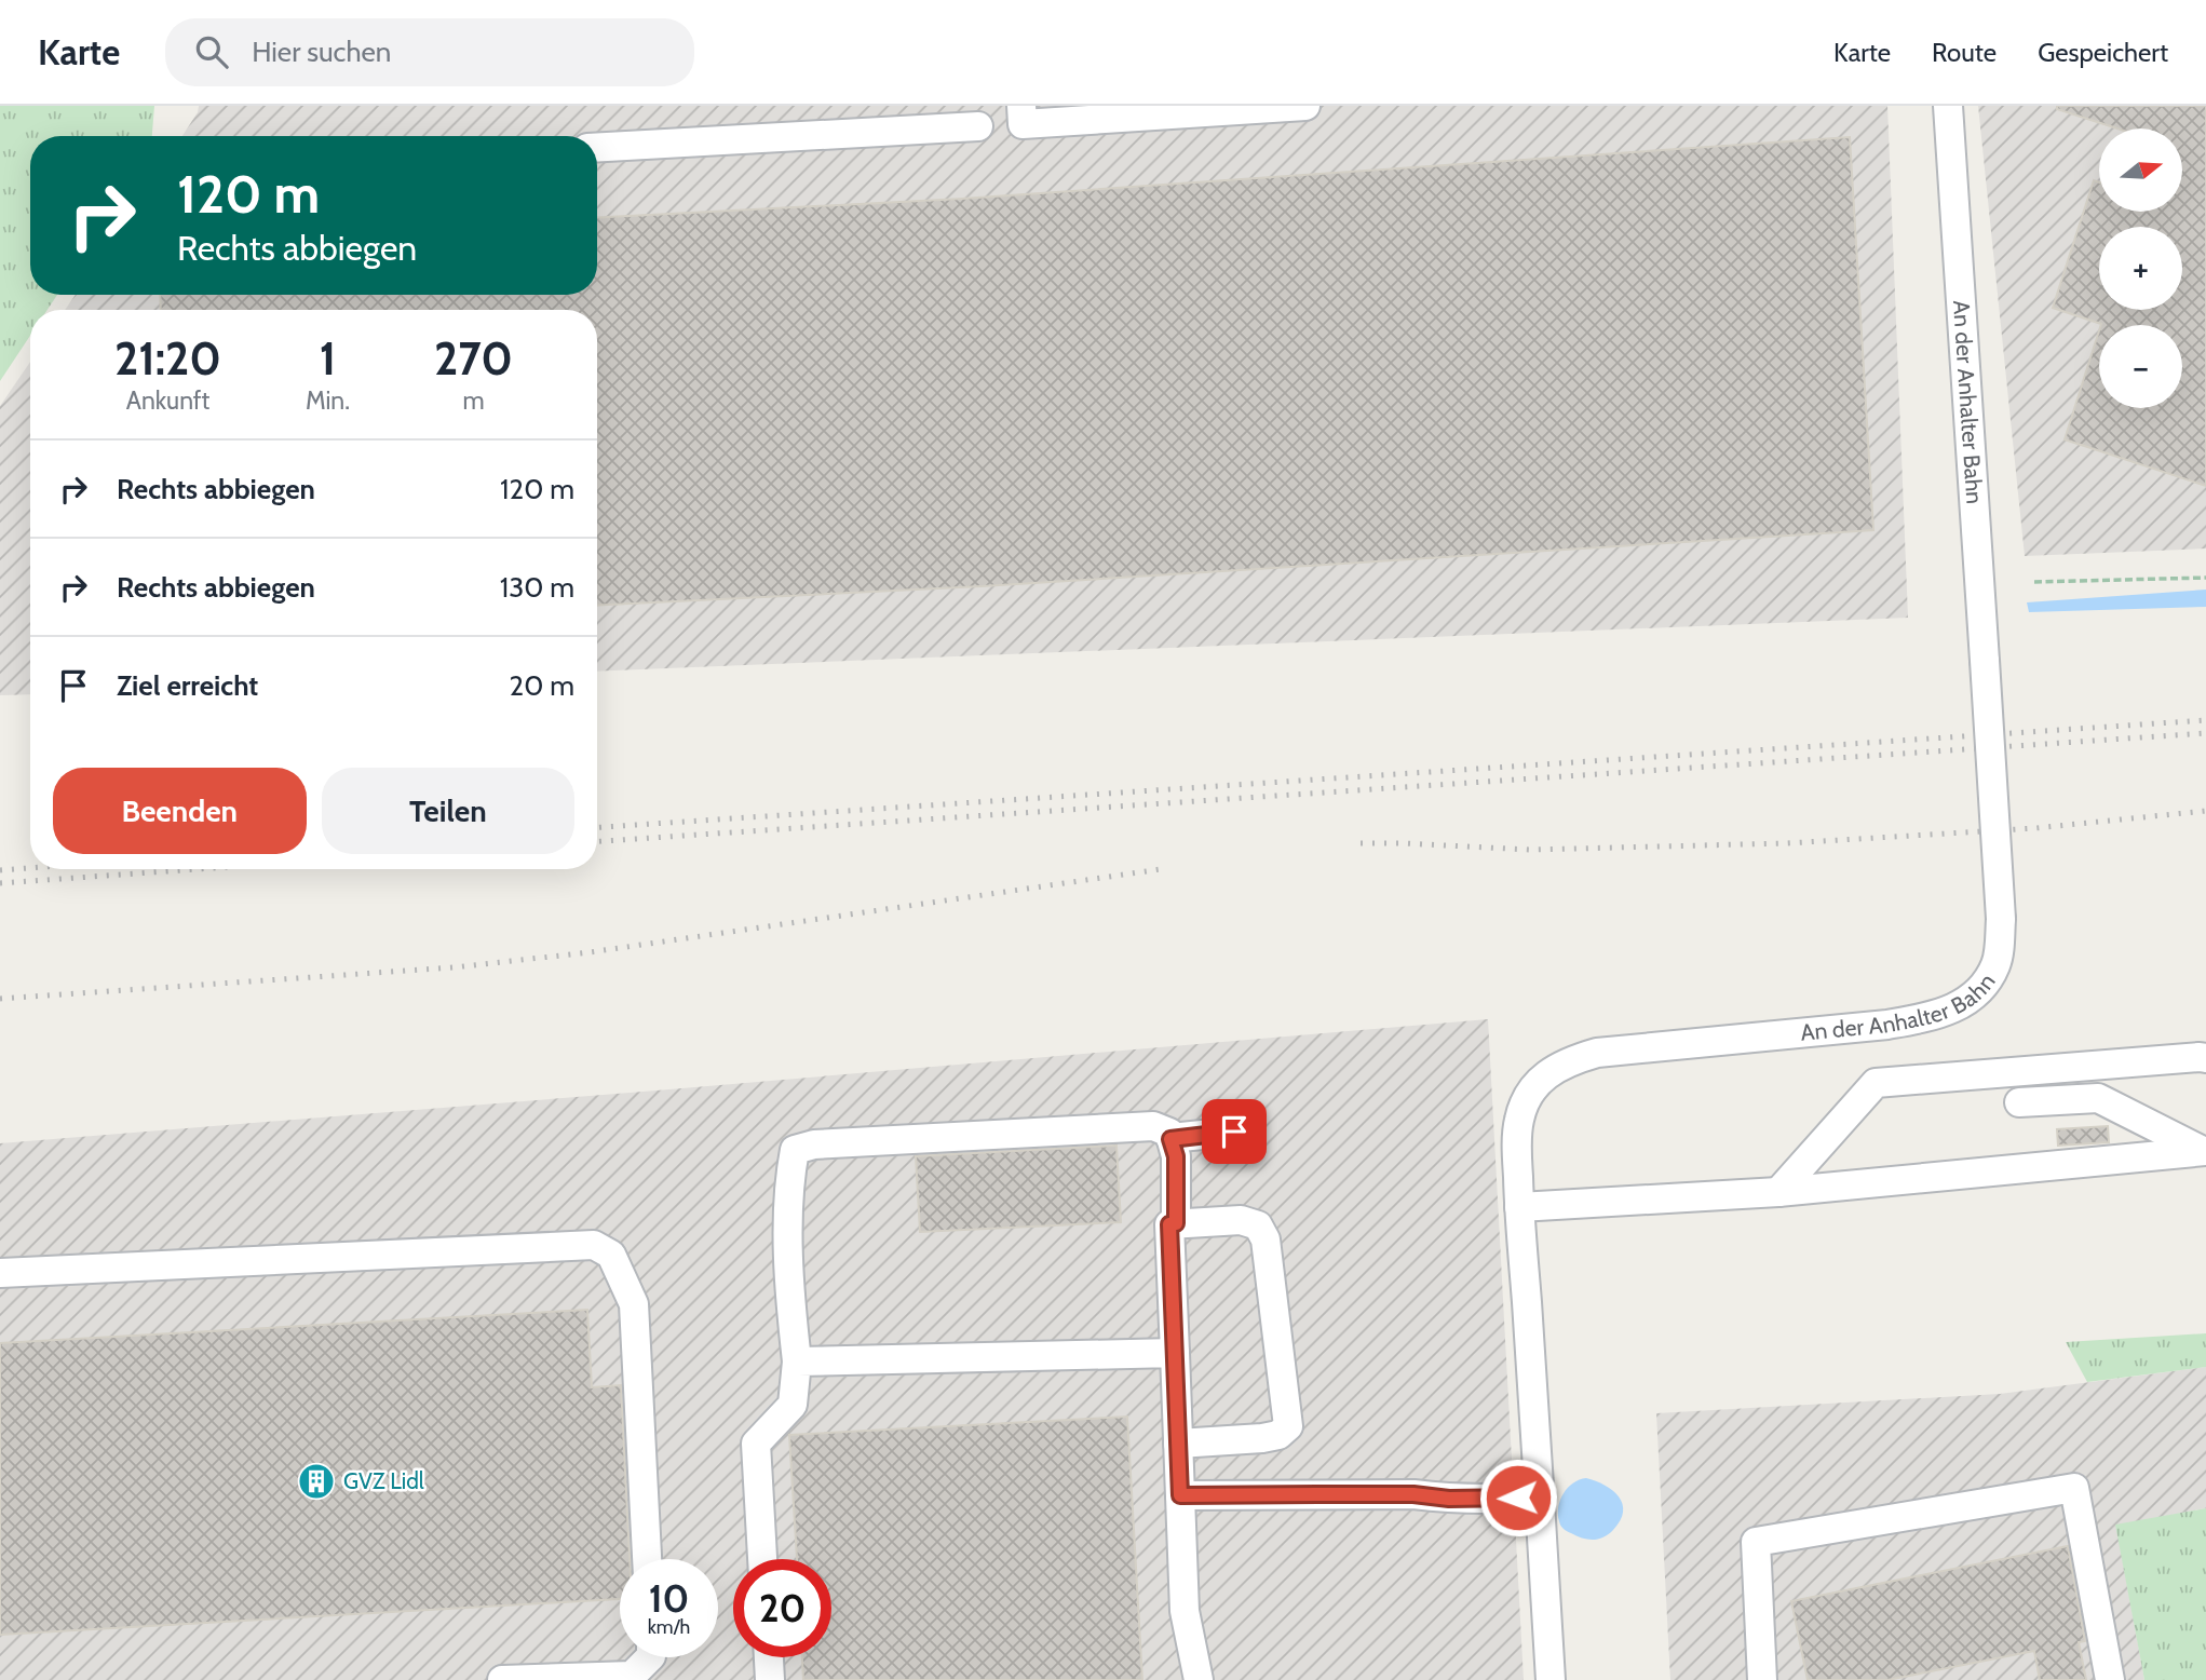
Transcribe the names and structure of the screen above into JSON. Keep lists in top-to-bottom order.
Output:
{
  "streets": {
    "street": ["An der Anhalter Bahn"]
  },
  "places": {
    "building": ["GVZ Lidl"]
  },
  "north": "right",
  "page": {
    "header": "Karte",
    "search": "Hier suchen",
    "nav": ["Karte", "Route", "Gespeichert"],
    "map_buttons": ["+", "−"],
    "turn": ["120 m", "Rechts abbiegen"],
    "eta": [
      "21:20",
      "Ankunft",
      "1",
      "Min.",
      "270",
      "m"
    ],
    "list": [
      {
        "name": "Rechts abbiegen",
        "value": "120 m"
      },
      {
        "name": "Rechts abbiegen",
        "value": "130 m"
      },
      {
        "name": "Ziel erreicht",
        "value": "20 m"
      }
    ],
    "buttons": ["Beenden", "Teilen"],
    "speed": "10 km/h",
    "limit": "20"
  }
}
